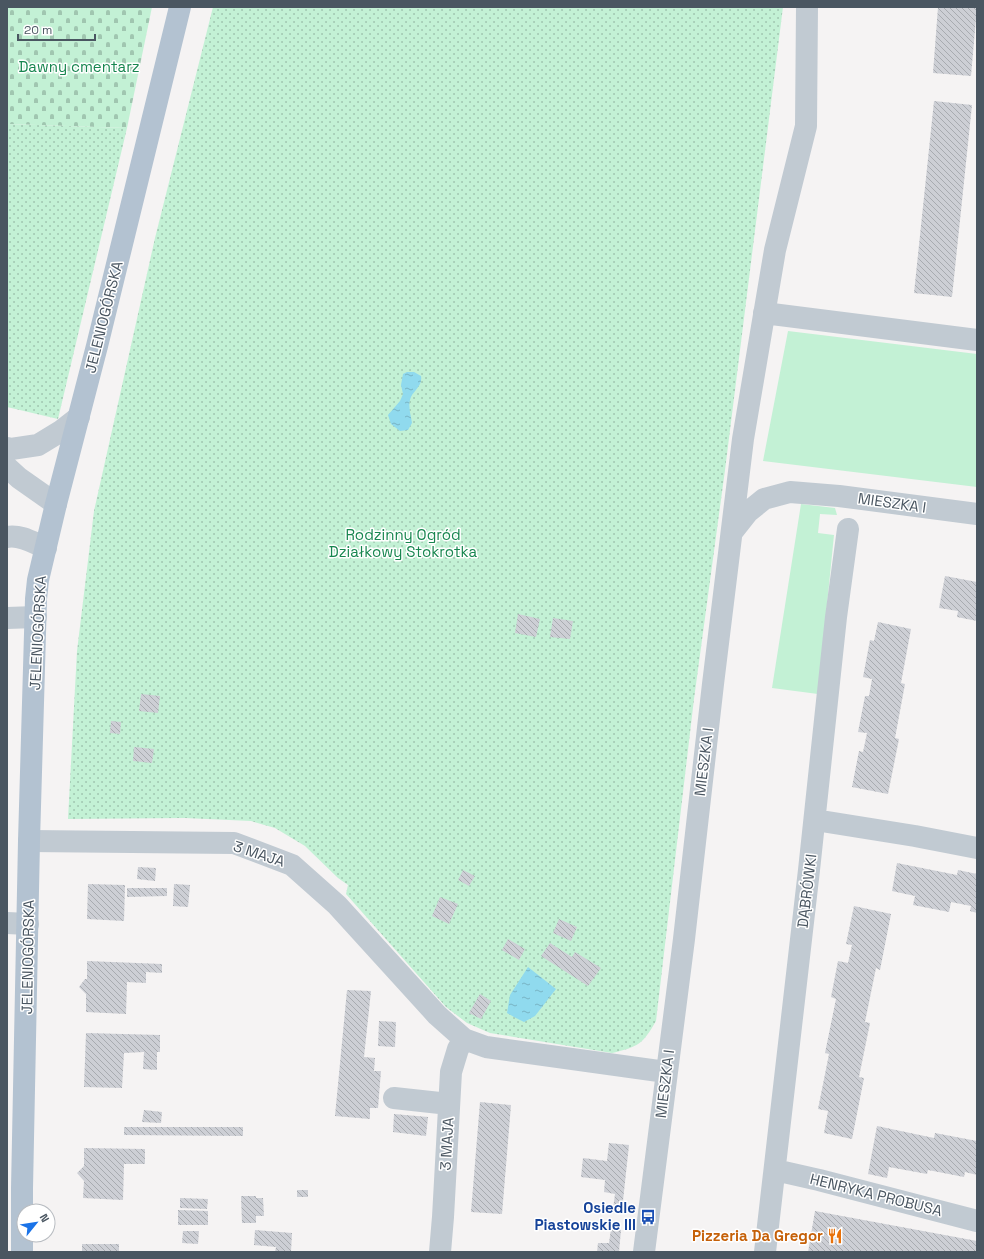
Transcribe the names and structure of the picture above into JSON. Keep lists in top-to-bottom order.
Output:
{
  "streets": {
    "main road": ["JELENIOGÓRSKA"],
    "street": [
      "MIESZKA I",
      "3 MAJA",
      "DĄBRÓWKI",
      "HENRYKA PROBUSA"
    ]
  },
  "crossings": [
    ["JELENIOGÓRSKA", "3 MAJA"],
    ["MIESZKA I", "3 MAJA"],
    ["DĄBRÓWKI", "HENRYKA PROBUSA"]
  ],
  "parks": ["Dawny cmentarz", "Rodzinny Ogród Działkowy Stokrotka"],
  "places": {
    "bus stop": ["Osiedle Piastowskie III"],
    "restaurant": ["Pizzeria Da Gregor"]
  },
  "scale_bar": "20 m",
  "north": "top right"
}
